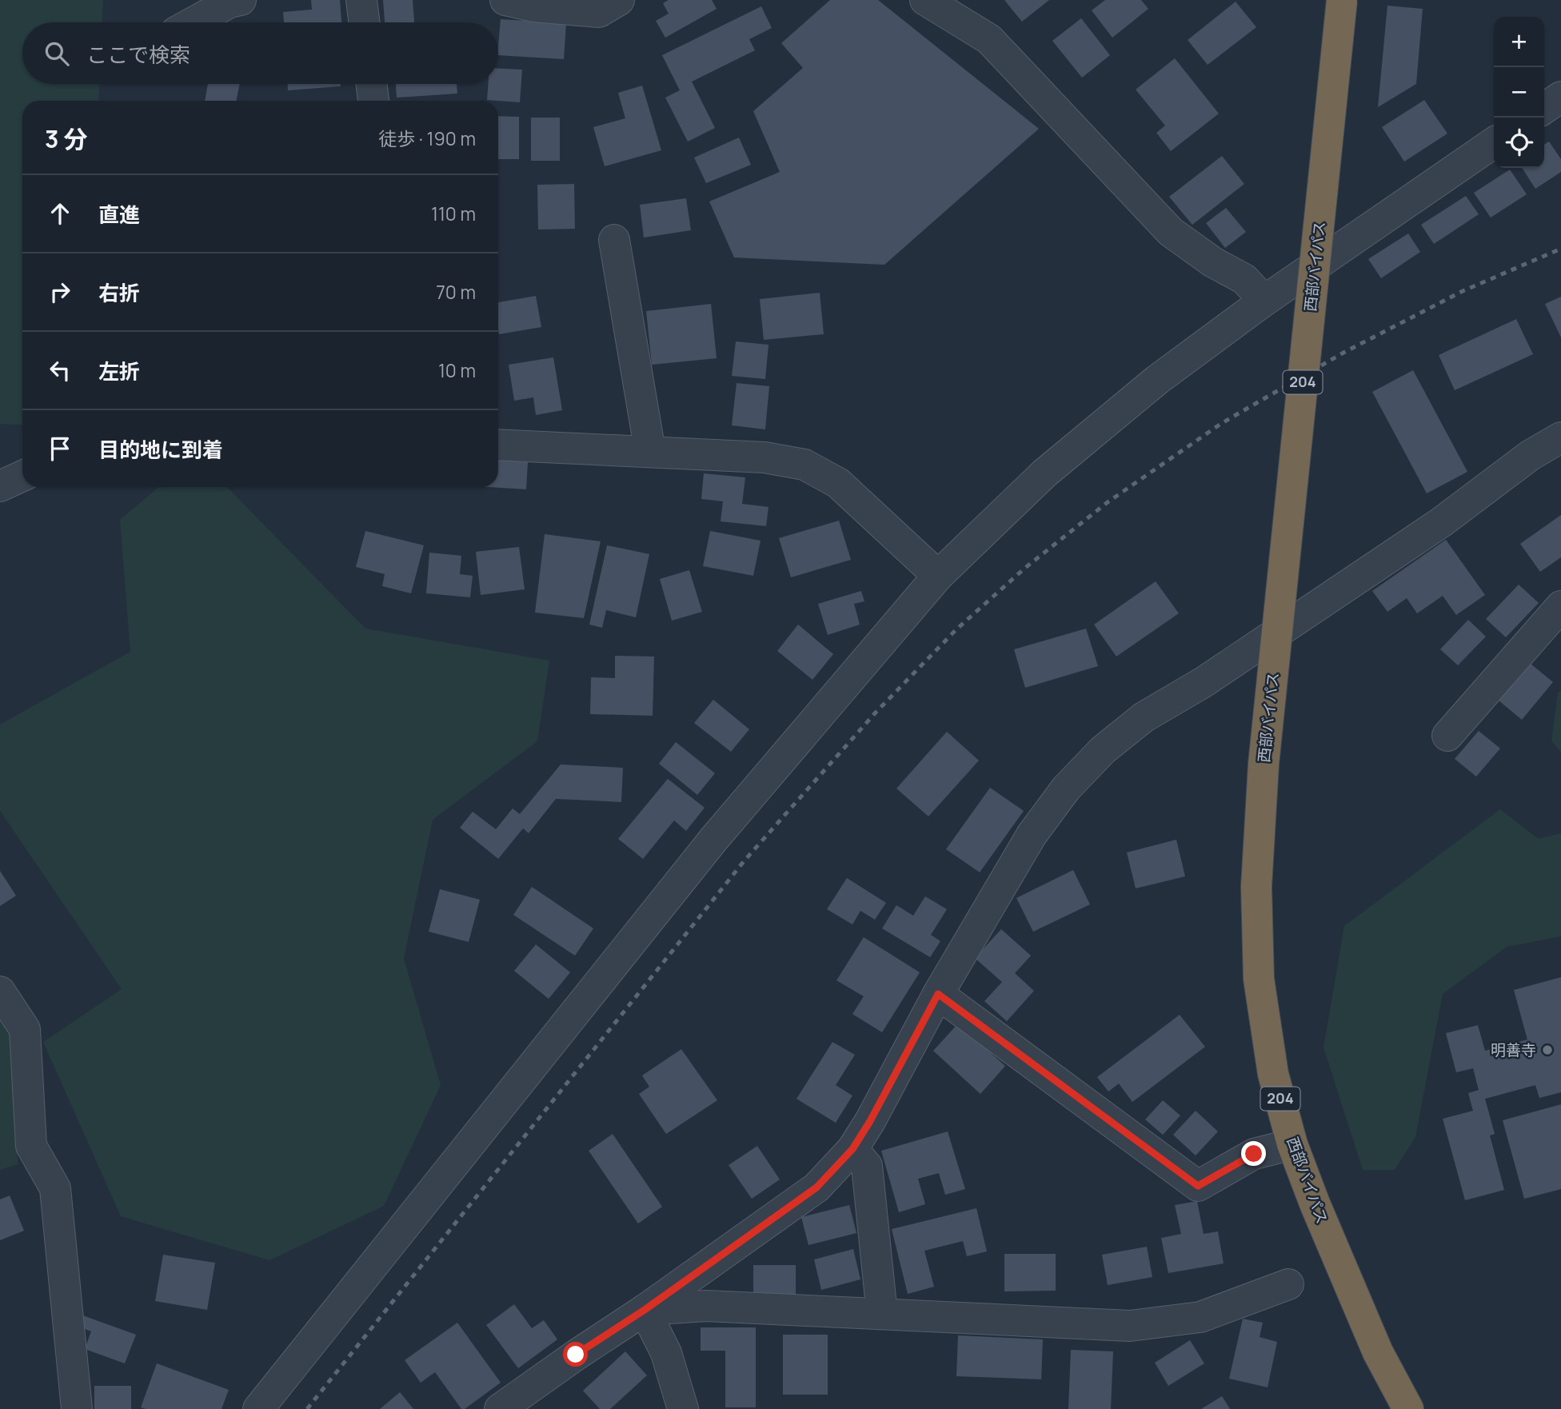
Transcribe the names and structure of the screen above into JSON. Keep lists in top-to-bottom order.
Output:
{
  "streets": {
    "highway": ["西部バイパス", "204"]
  },
  "places": ["明善寺"],
  "page": {
    "map_buttons": ["+", "−"],
    "search": "ここで検索",
    "heading": ["3 分", "徒歩 · 190 m"],
    "list": [
      ["直進", "110 m"],
      ["右折", "70 m"],
      ["左折", "10 m"],
      "目的地に到着"
    ]
  }
}
